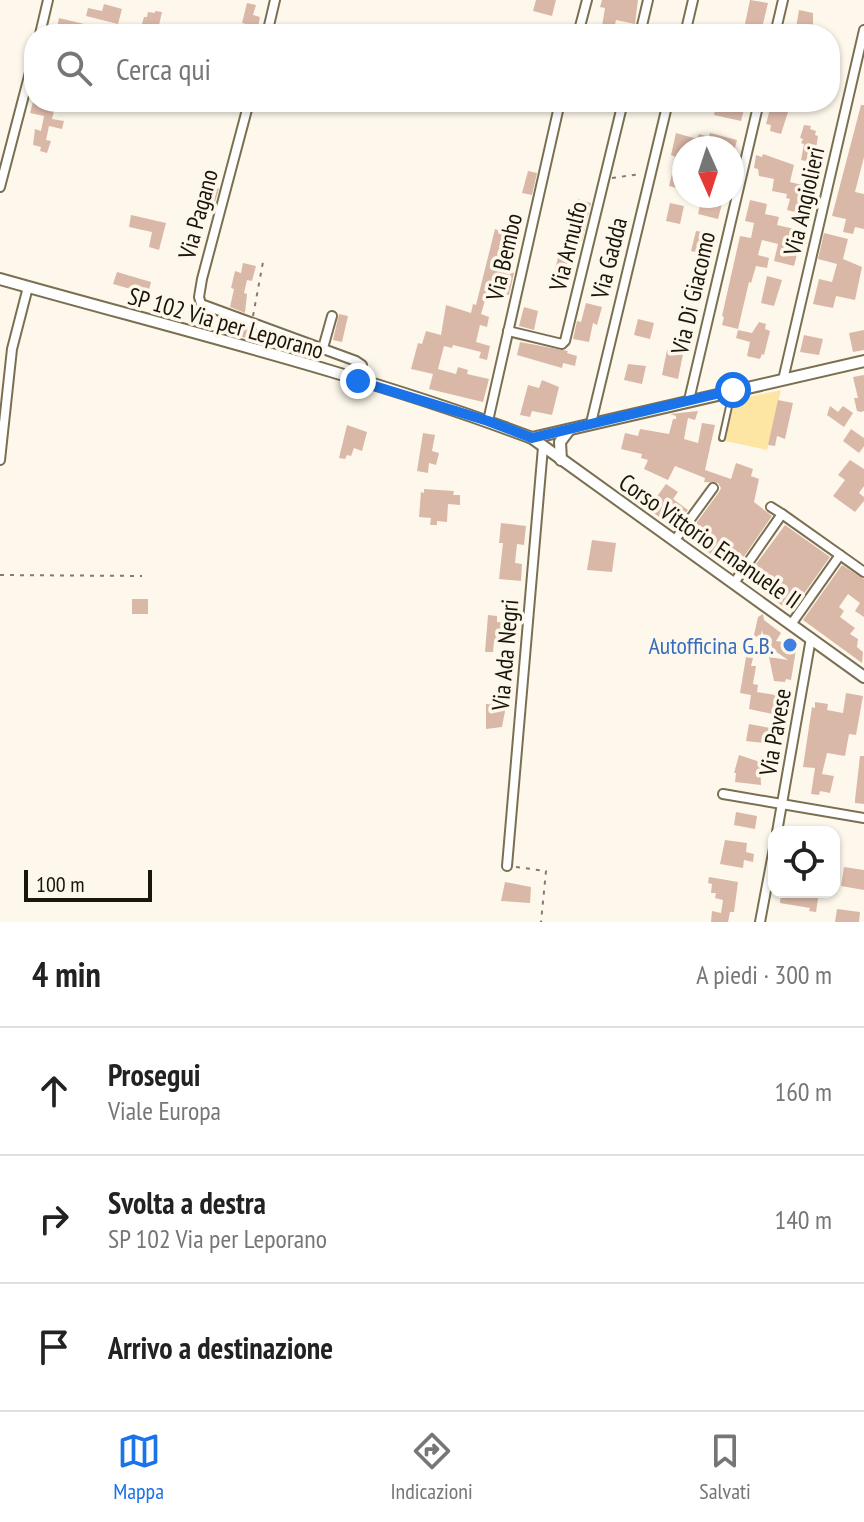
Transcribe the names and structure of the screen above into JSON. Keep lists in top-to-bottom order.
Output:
{
  "streets": {
    "street": [
      "Via Angiolieri",
      "Via Pagano",
      "Via Arnulfo",
      "Via Bembo",
      "Via Gadda",
      "Via Di Giacomo",
      "SP 102 Via per Leporano",
      "Corso Vittorio Emanuele II",
      "Via Ada Negri",
      "Via Pavese"
    ]
  },
  "crossings": [
    ["Via Pagano", "SP 102 Via per Leporano"],
    ["Via Arnulfo", "Via Bembo"],
    ["Via Bembo", "SP 102 Via per Leporano"],
    ["SP 102 Via per Leporano", "Corso Vittorio Emanuele II"],
    ["Corso Vittorio Emanuele II", "Via Ada Negri"],
    ["Corso Vittorio Emanuele II", "Via Pavese"]
  ],
  "places": ["Autofficina G.B."],
  "scale_bar": "100 m",
  "north": "bottom",
  "page": {
    "search": "Cerca qui",
    "scale": "100 m",
    "heading": ["4 min", "A piedi · 300 m"],
    "list": [
      ["Prosegui", "Viale Europa", "160 m"],
      ["Svolta a destra", "SP 102 Via per Leporano", "140 m"],
      "Arrivo a destinazione"
    ],
    "nav": ["Mappa", "Indicazioni", "Salvati"]
  }
}
